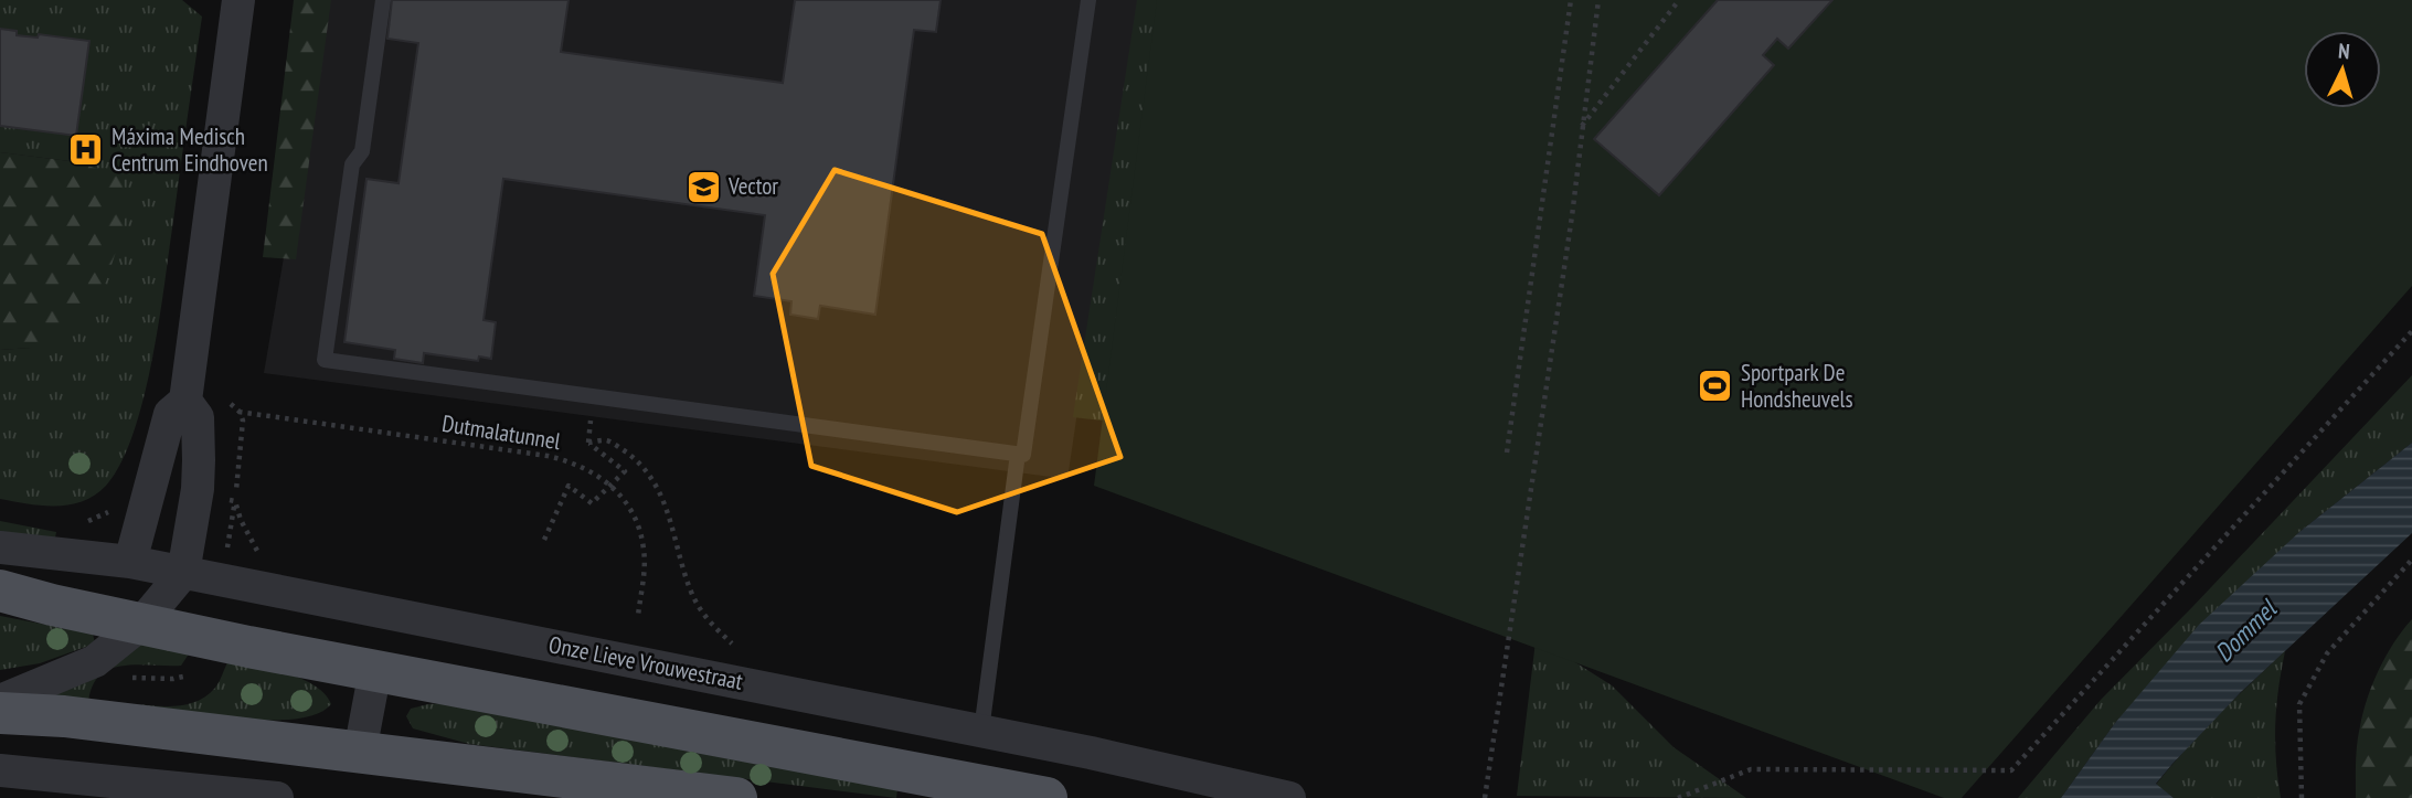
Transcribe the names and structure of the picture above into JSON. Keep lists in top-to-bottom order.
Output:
{
  "streets": {
    "street": ["Onze Lieve Vrouwestraat"],
    "path": ["Dutmalatunnel"]
  },
  "water": ["Dommel"],
  "places": {
    "hospital": ["Máxima Medisch Centrum Eindhoven"],
    "school or university": ["Vector"],
    "sports": ["Sportpark De Hondsheuvels"]
  },
  "north": "top"
}
